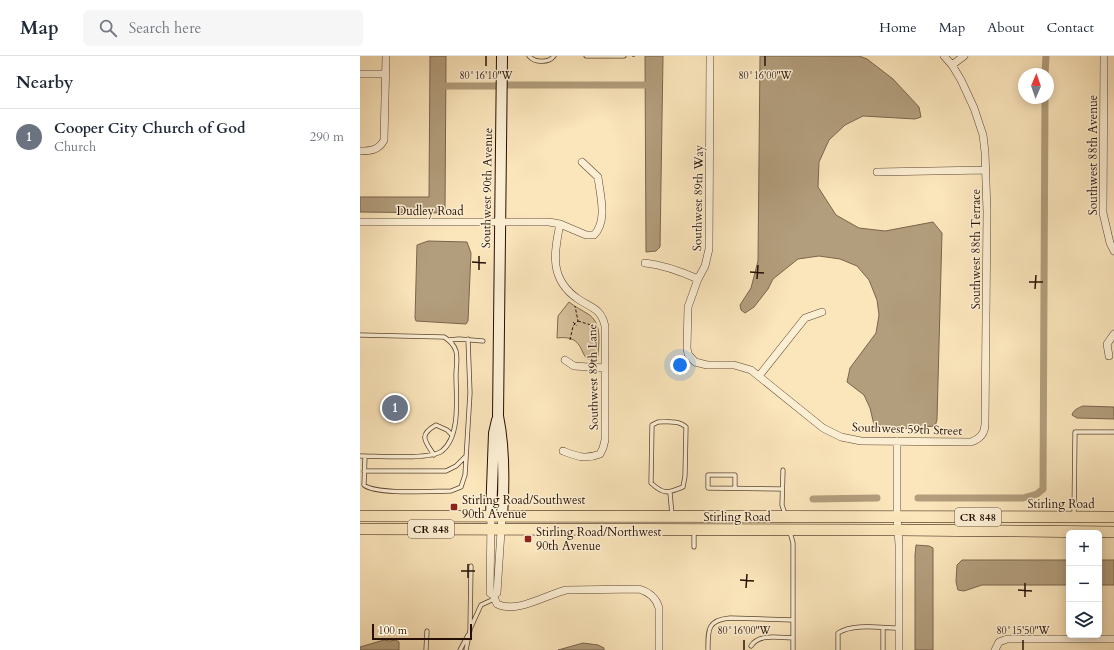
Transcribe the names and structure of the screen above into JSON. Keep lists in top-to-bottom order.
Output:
{
  "streets": {
    "main road": ["Stirling Road", "CR 848"],
    "street": [
      "Southwest 88th Avenue",
      "Southwest 90th Avenue",
      "Southwest 89th Way",
      "Dudley Road",
      "Southwest 88th Terrace",
      "Southwest 89th Lane",
      "Southwest 59th Street"
    ]
  },
  "crossings": [
    ["Southwest 90th Avenue", "Dudley Road"],
    ["Southwest 90th Avenue", "Stirling Road"],
    ["Southwest 89th Way", "Southwest 59th Street"],
    ["Dudley Road", "Southwest 89th Lane"],
    ["Southwest 88th Terrace", "Southwest 59th Street"]
  ],
  "places": {
    "transit": ["Stirling Road/Southwest 90th Avenue", "Stirling Road/Northwest 90th Avenue"]
  },
  "scale_bar": "100 m",
  "north": "top",
  "page": {
    "header": "Map",
    "search": "Search here",
    "nav": [
      "Home",
      "Map",
      "About",
      "Contact"
    ],
    "heading": "Nearby",
    "list": [
      {
        "mark": "1",
        "name": "Cooper City Church of God",
        "note": "Church",
        "value": "290 m"
      }
    ],
    "pins": "1",
    "map_buttons": ["+", "−"],
    "scale": "100 m"
  },
  "coordinates": ["80°16'10\"W", "80°16'00\"W", "80°15'50\"W"]
}
